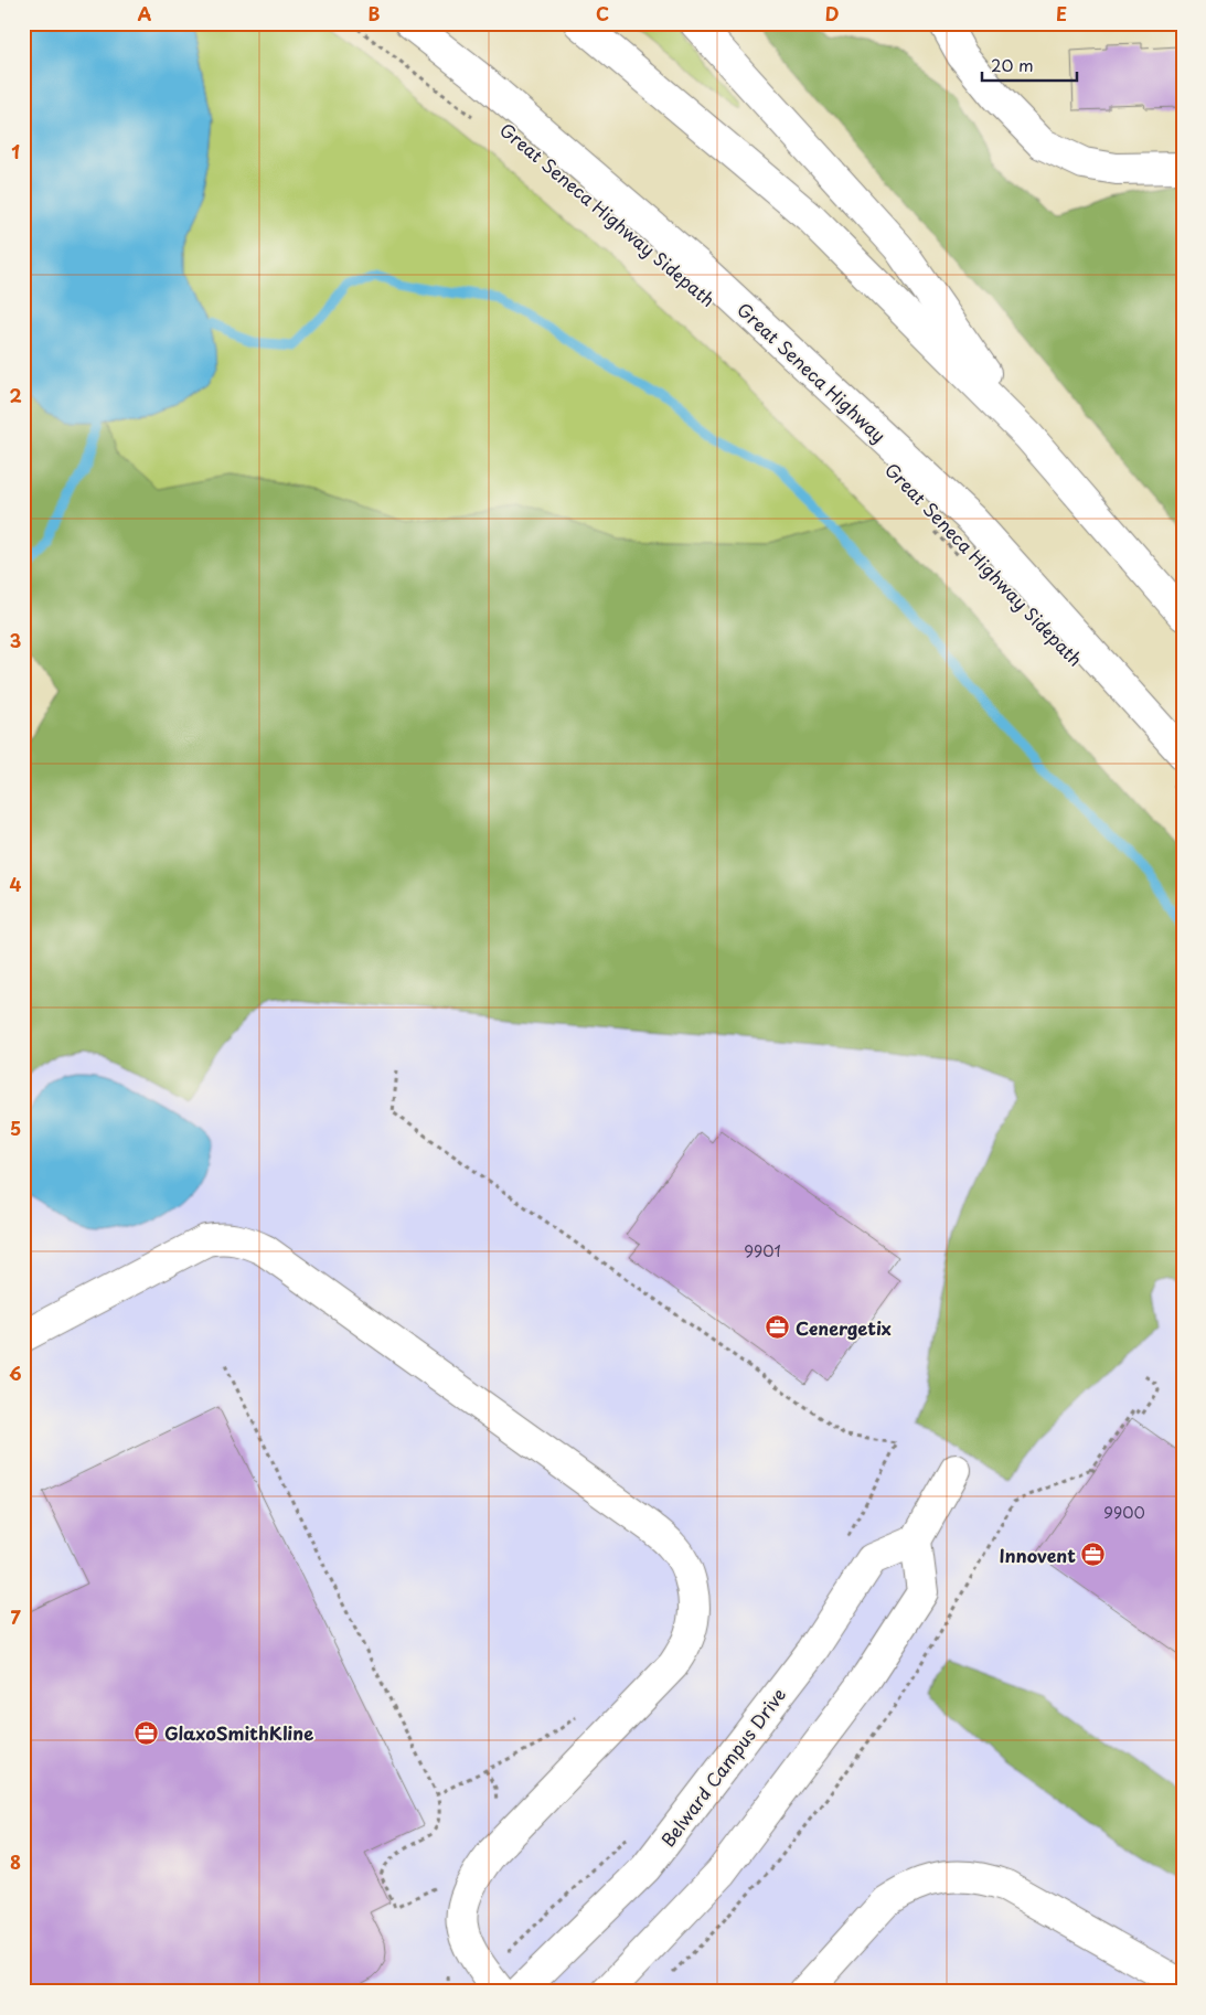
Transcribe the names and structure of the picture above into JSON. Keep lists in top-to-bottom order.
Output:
{
  "streets": {
    "main road": ["Great Seneca Highway", "Belward Campus Drive"],
    "path": ["Great Seneca Highway Sidepath"]
  },
  "places": {
    "office": ["Cenergetix", "Innovent", "GlaxoSmithKline"]
  },
  "house_numbers": ["9901", "9900"],
  "scale_bar": "20 m",
  "grid": {
    "columns": [
      "A",
      "B",
      "C",
      "D",
      "E"
    ],
    "rows": [
      "1",
      "2",
      "3",
      "4",
      "5",
      "6",
      "7",
      "8"
    ]
  }
}
